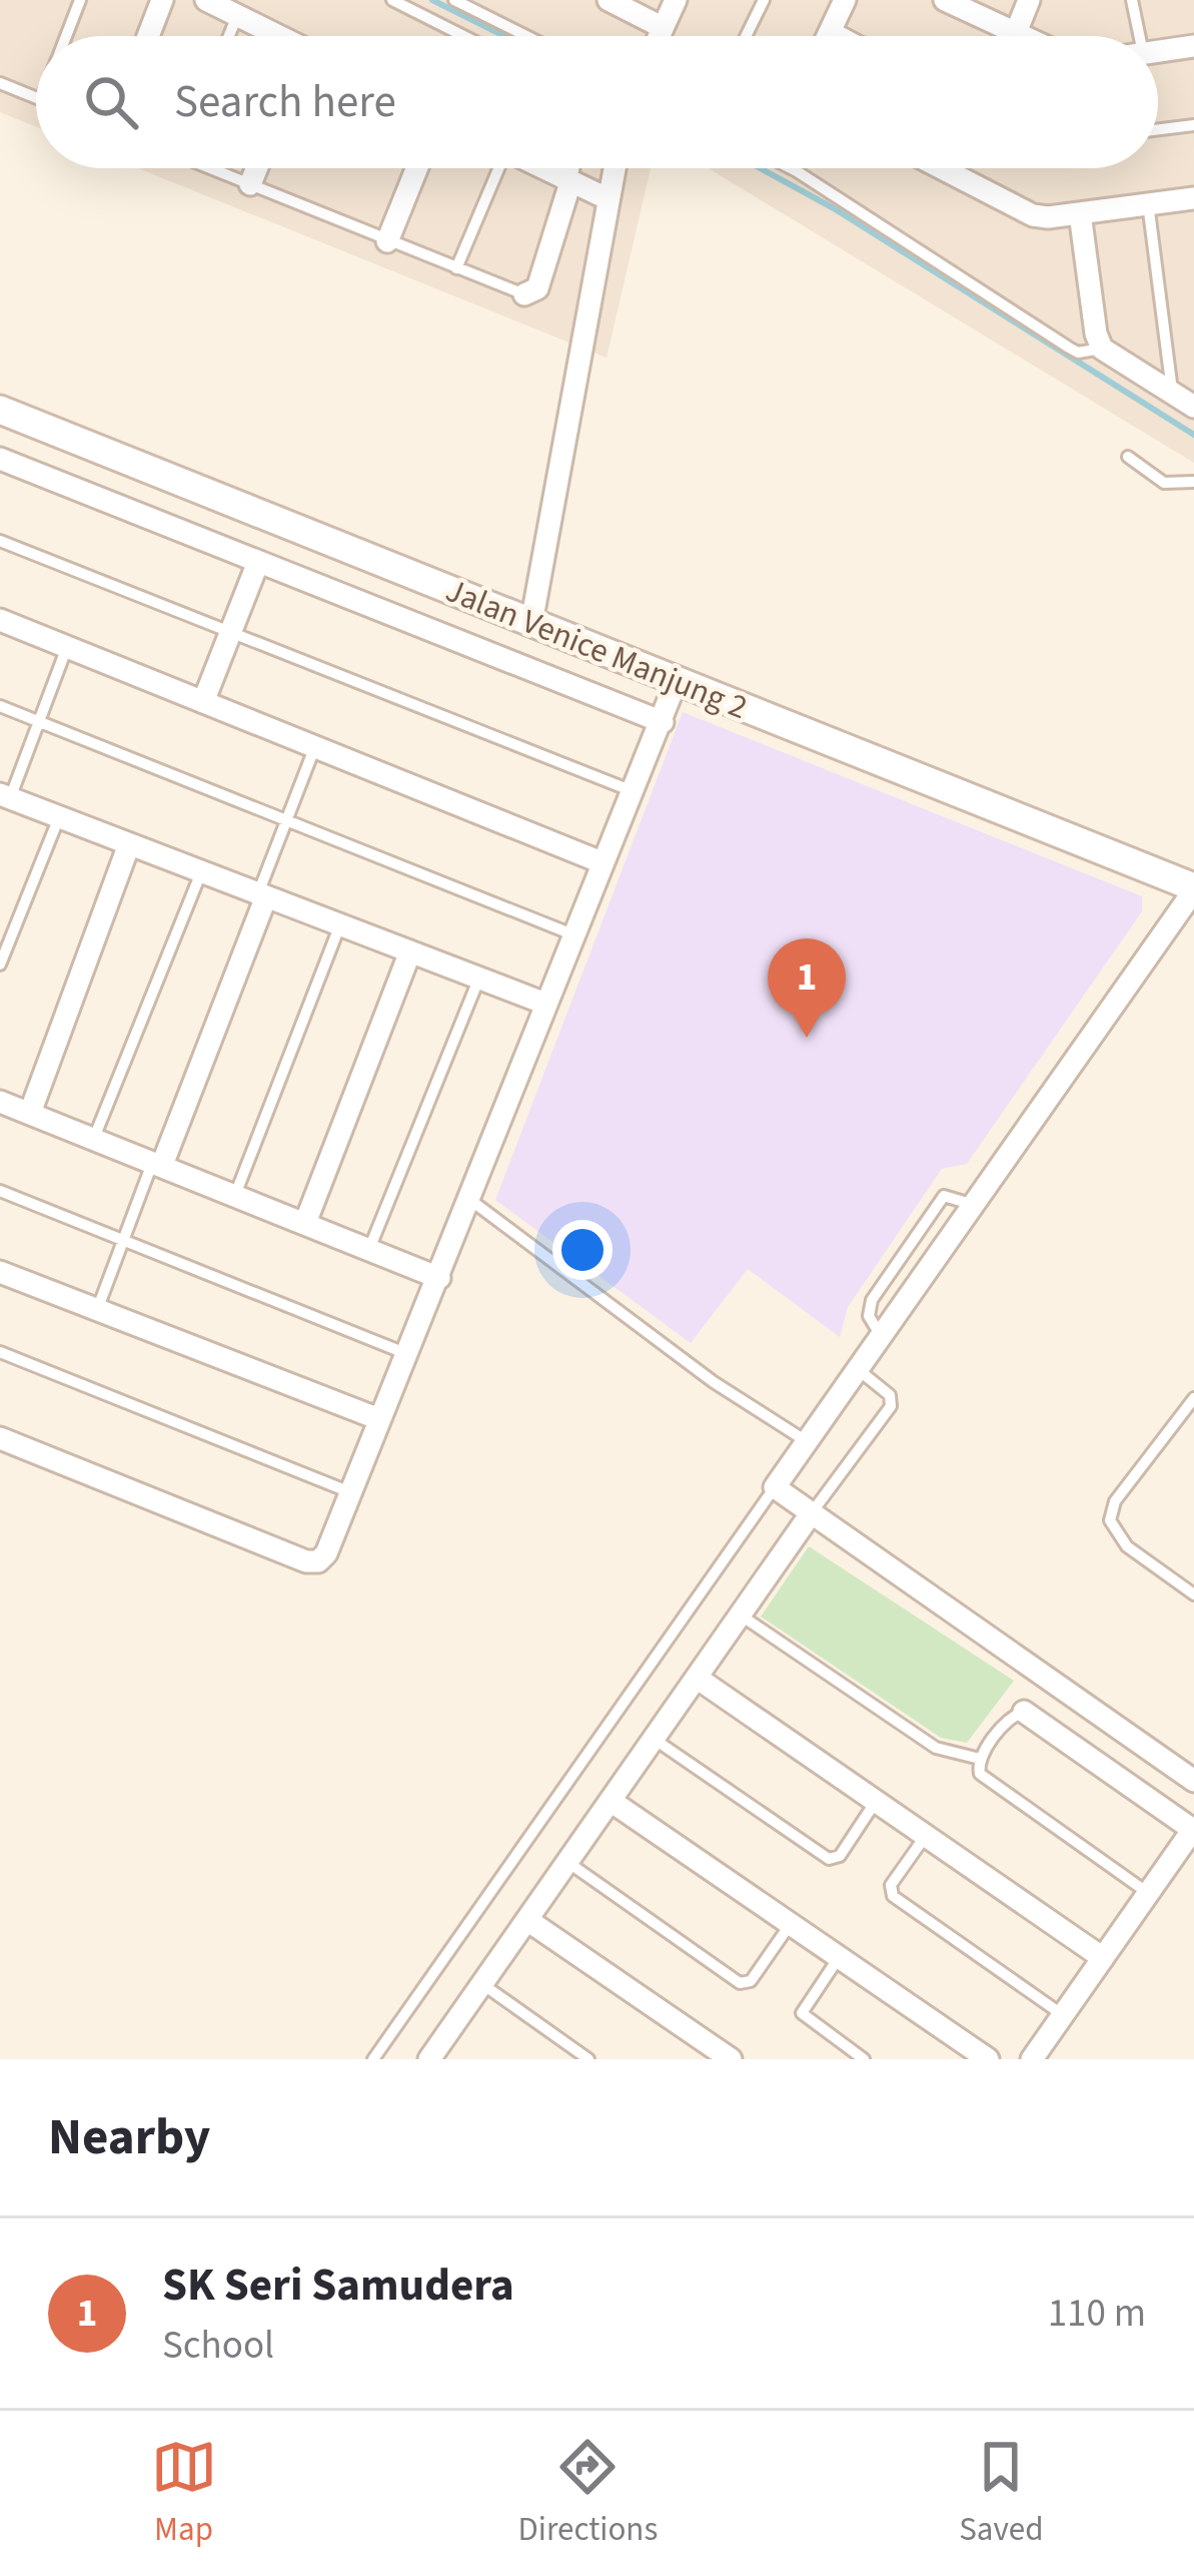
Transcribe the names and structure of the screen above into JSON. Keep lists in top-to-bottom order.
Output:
{
  "streets": {
    "street": ["Jalan Venice Manjung 2"]
  },
  "page": {
    "search": "Search here",
    "pins": "1",
    "heading": "Nearby",
    "list": [
      {
        "mark": "1",
        "name": "SK Seri Samudera",
        "note": "School",
        "value": "110 m"
      }
    ],
    "nav": ["Map", "Directions", "Saved"]
  }
}
